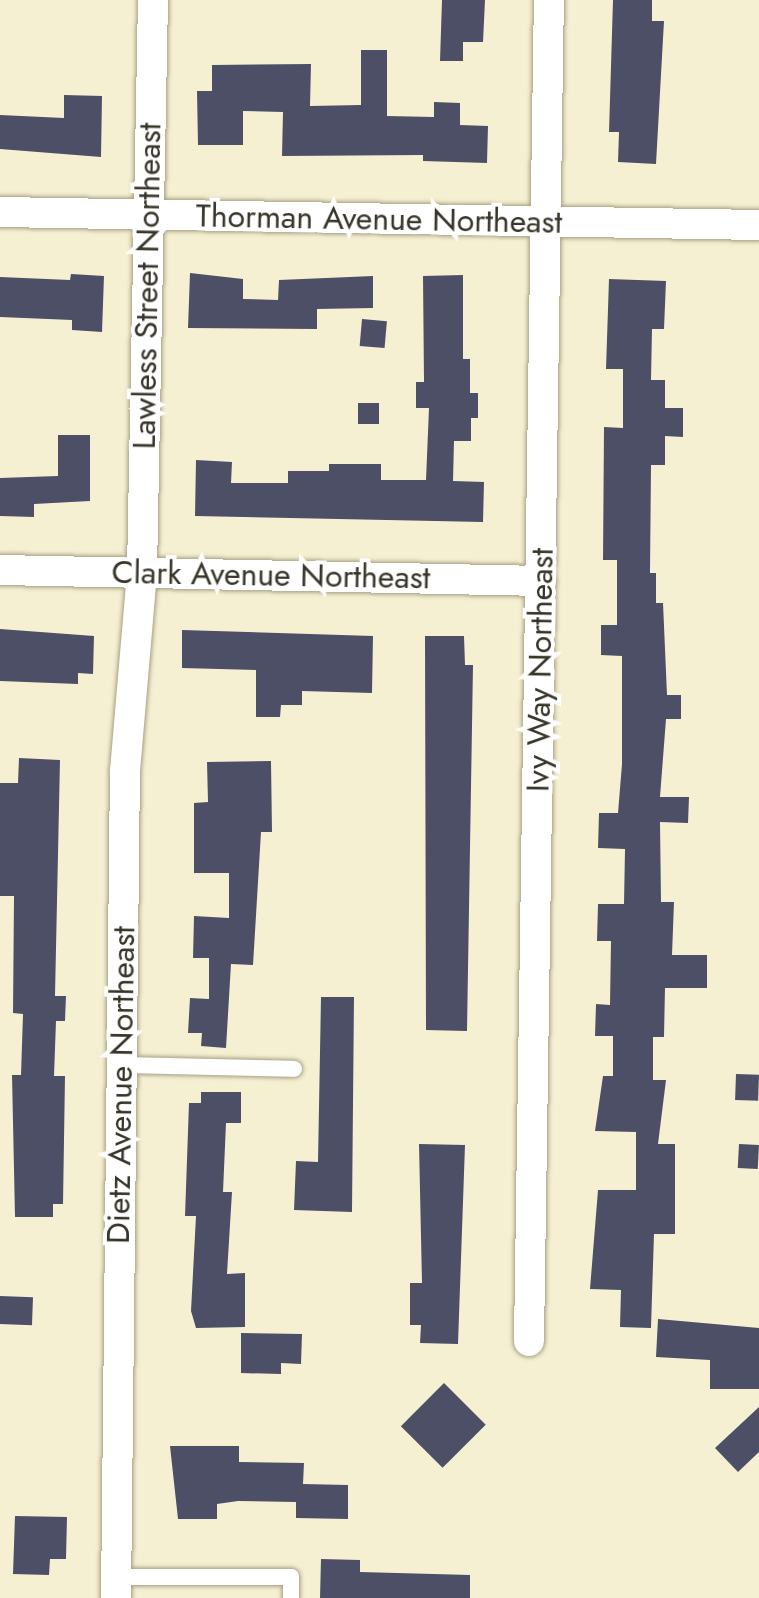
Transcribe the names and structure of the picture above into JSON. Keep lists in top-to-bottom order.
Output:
{
  "streets": {
    "street": [
      "Thorman Avenue Northeast",
      "Lawless Street Northeast",
      "Clark Avenue Northeast",
      "Ivy Way Northeast",
      "Dietz Avenue Northeast"
    ]
  },
  "crossings": [
    ["Thorman Avenue Northeast", "Lawless Street Northeast"],
    ["Thorman Avenue Northeast", "Ivy Way Northeast"],
    ["Lawless Street Northeast", "Clark Avenue Northeast"],
    ["Lawless Street Northeast", "Dietz Avenue Northeast"],
    ["Clark Avenue Northeast", "Ivy Way Northeast"],
    ["Clark Avenue Northeast", "Dietz Avenue Northeast"]
  ]
}
